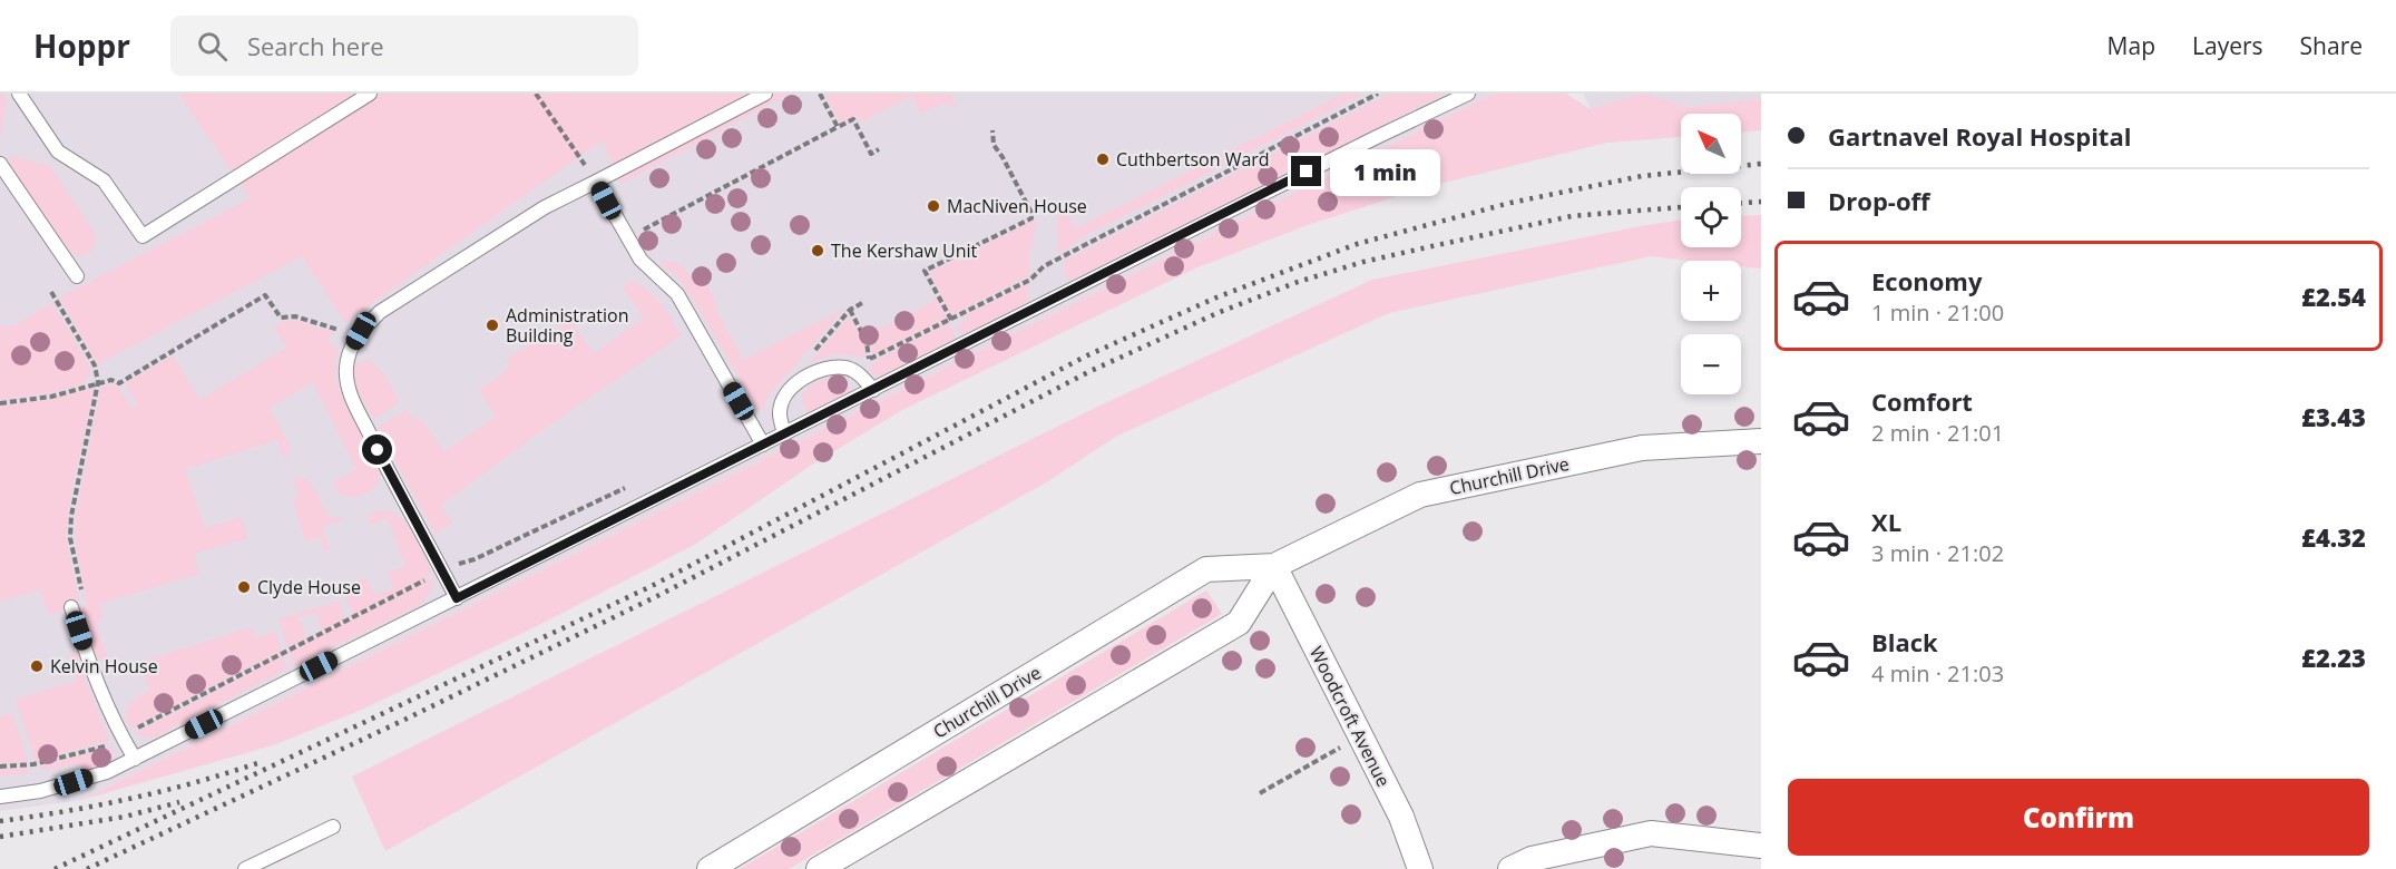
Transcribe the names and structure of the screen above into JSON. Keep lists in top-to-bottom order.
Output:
{
  "streets": {
    "street": ["Churchill Drive", "Woodcroft Avenue"]
  },
  "crossings": [
    ["Churchill Drive", "Woodcroft Avenue"]
  ],
  "places": [
    "Cuthbertson Ward",
    "MacNiven House",
    "The Kershaw Unit",
    "Administration Building",
    "Clyde House",
    "Kelvin House"
  ],
  "north": "top left",
  "page": {
    "header": "Hoppr",
    "search": "Search here",
    "nav": ["Map", "Layers", "Share"],
    "banner": ["Gartnavel Royal Hospital", "Drop-off"],
    "map_buttons": ["+", "−"],
    "bubble": "1 min",
    "list": [
      {
        "name": "Economy",
        "note": "1 min · 21:00",
        "value": "£2.54"
      },
      {
        "name": "Comfort",
        "note": "2 min · 21:01",
        "value": "£3.43"
      },
      {
        "name": "XL",
        "note": "3 min · 21:02",
        "value": "£4.32"
      },
      {
        "name": "Black",
        "note": "4 min · 21:03",
        "value": "£2.23"
      }
    ],
    "buttons": "Confirm"
  }
}
